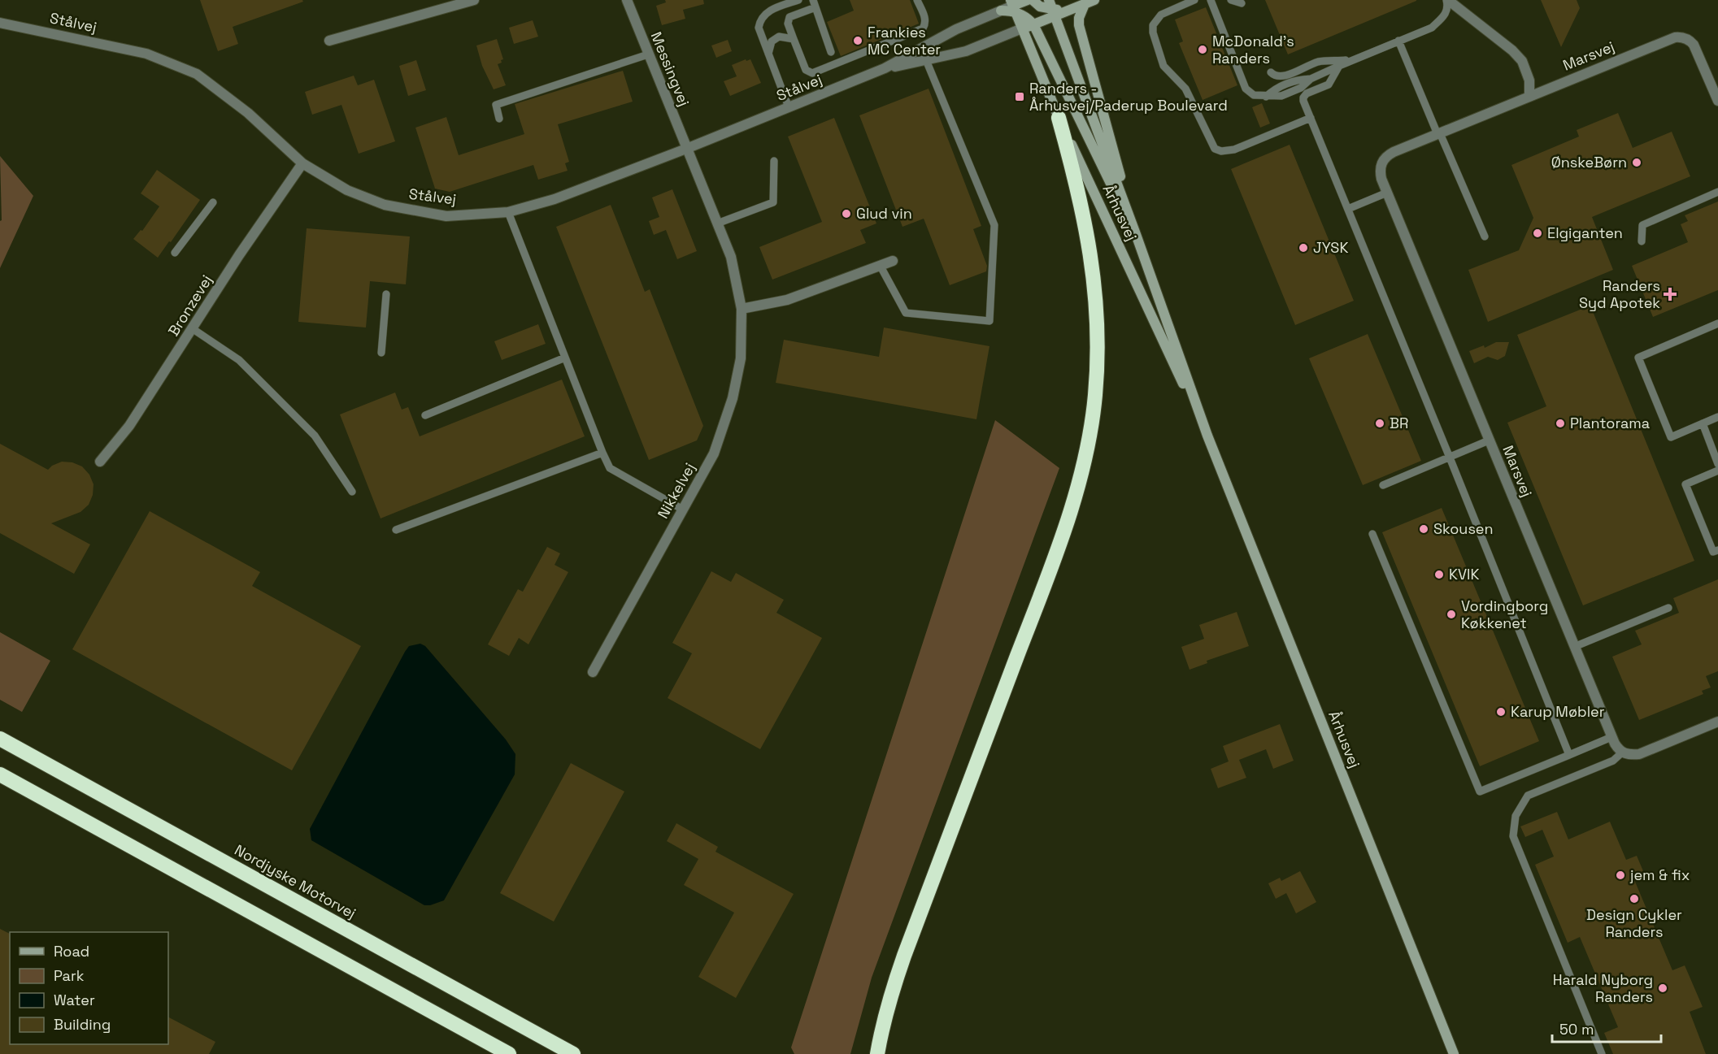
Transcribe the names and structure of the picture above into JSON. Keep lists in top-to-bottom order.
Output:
{
  "streets": {
    "highway": ["Nordjyske Motorvej"],
    "main road": ["Århusvej"],
    "street": [
      "Stålvej",
      "Marsvej",
      "Messingvej",
      "Bronzevej",
      "Nikkelvej"
    ]
  },
  "crossings": [
    ["Stålvej", "Messingvej"],
    ["Stålvej", "Århusvej"],
    ["Stålvej", "Bronzevej"],
    ["Stålvej", "Nikkelvej"],
    ["Messingvej", "Nikkelvej"]
  ],
  "places": {
    "other": [
      "Frankies MC Center",
      "McDonald's Randers",
      "ØnskeBørn",
      "Glud vin",
      "Elgiganten",
      "JYSK",
      "BR",
      "Plantorama",
      "Skousen",
      "KVIK",
      "Vordingborg Køkkenet",
      "Karup Møbler",
      "jem & fix",
      "Design Cykler Randers",
      "Harald Nyborg Randers"
    ],
    "transit": ["Randers - Århusvej/Paderup Boulevard"],
    "health": ["Randers Syd Apotek"]
  },
  "legend": [
    "Road",
    "Park",
    "Water",
    "Building"
  ],
  "scale_bar": "50 m"
}
